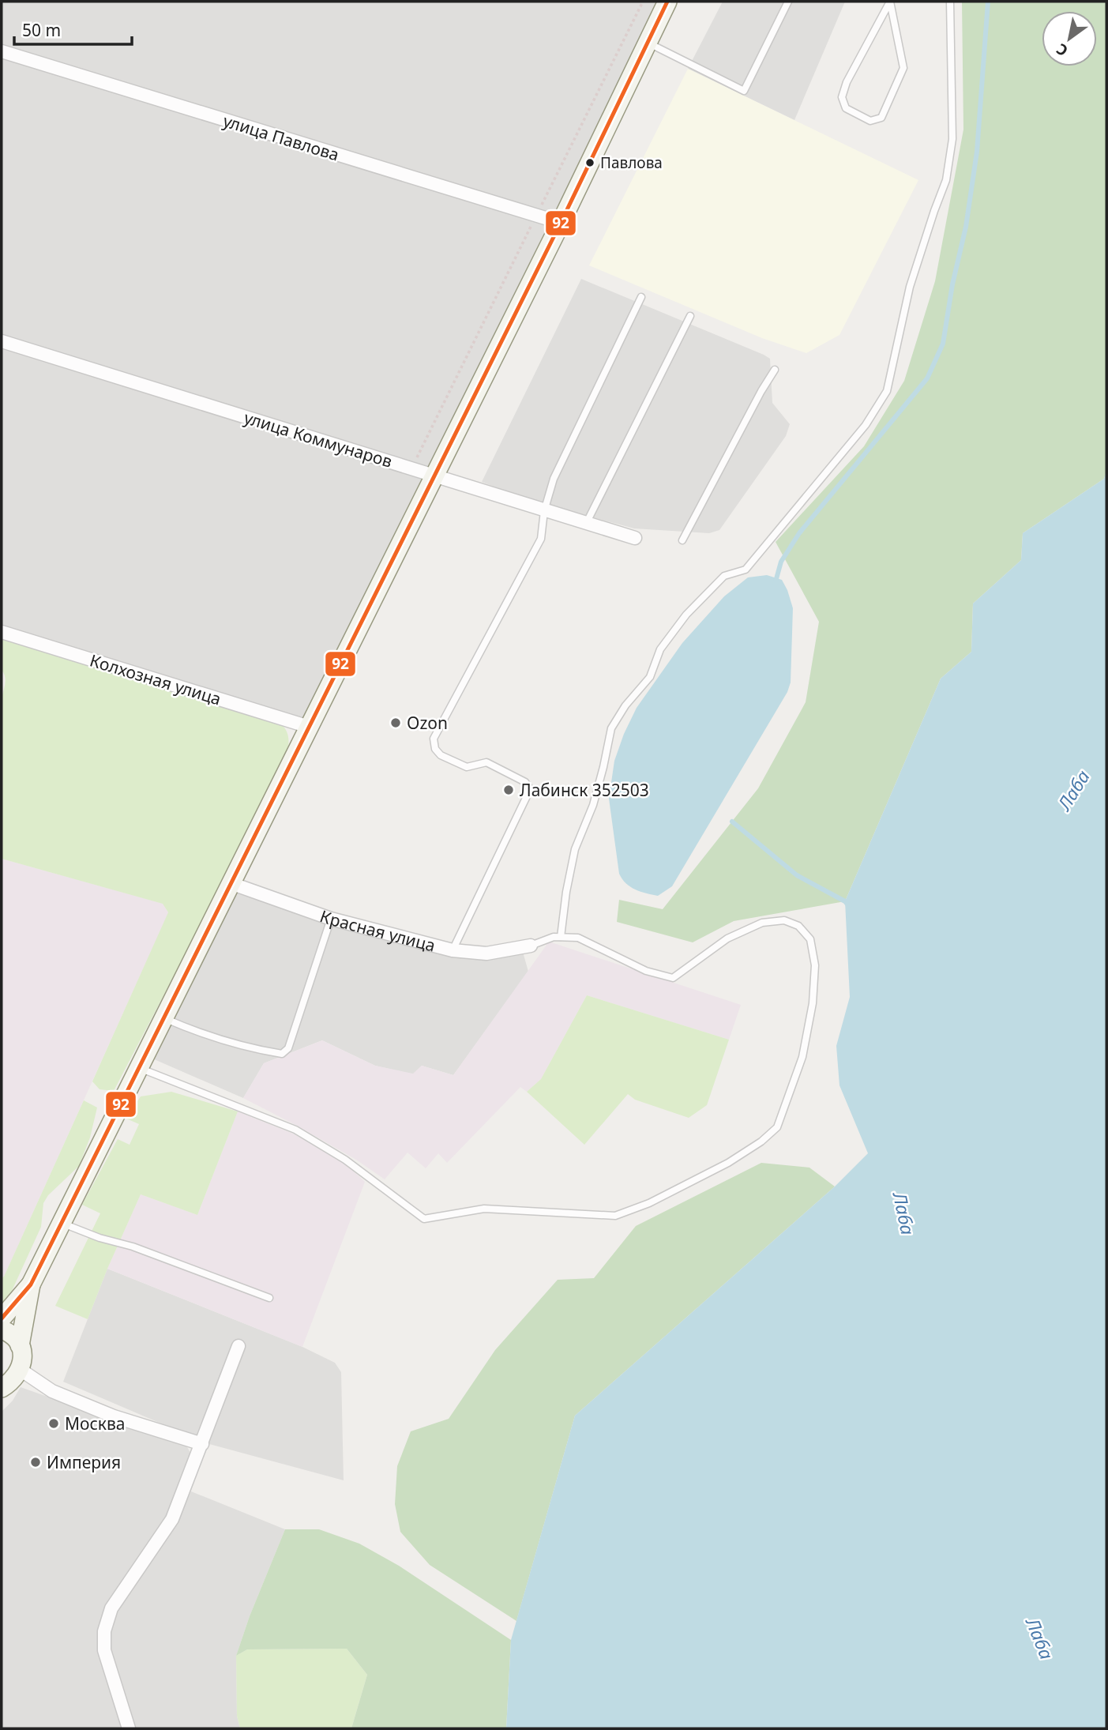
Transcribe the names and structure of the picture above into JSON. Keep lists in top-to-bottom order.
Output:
{
  "streets": {
    "street": [
      "улица Павлова",
      "улица Коммунаров",
      "Колхозная улица",
      "Красная улица"
    ]
  },
  "water": ["Лаба"],
  "places": [
    "Павлова",
    "Ozon",
    "Лабинск 352503",
    "Москва",
    "Империя"
  ],
  "lines": ["transit line 92"],
  "scale_bar": "50 m",
  "north": "bottom left"
}
